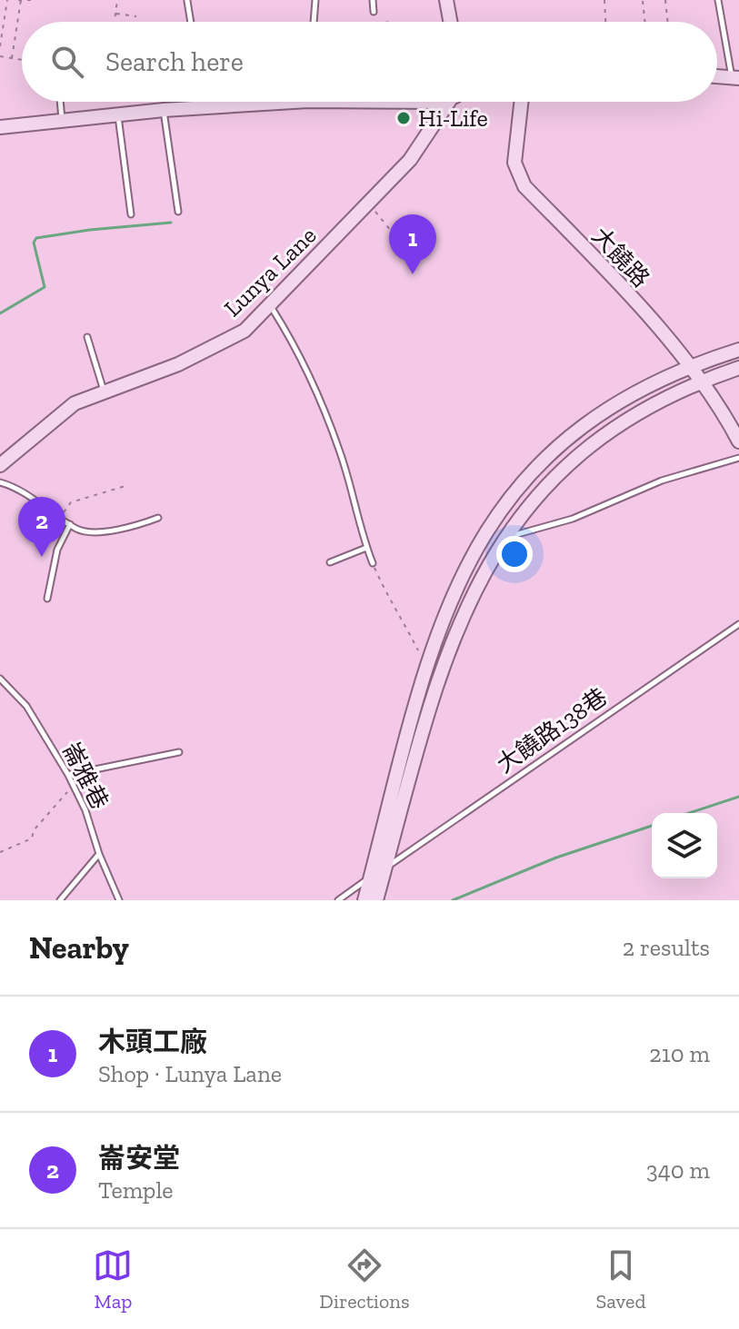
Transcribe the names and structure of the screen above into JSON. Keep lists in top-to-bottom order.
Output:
{
  "streets": {
    "street": ["大饒路", "Lunya Lane"],
    "lane": ["大饒路138巷", "崙雅巷"]
  },
  "places": ["Hi-Life"],
  "page": {
    "search": "Search here",
    "pins": ["1", "2"],
    "heading": ["Nearby", "2 results"],
    "list": [
      {
        "mark": "1",
        "name": "木頭工廠",
        "note": "Shop · Lunya Lane",
        "value": "210 m"
      },
      {
        "mark": "2",
        "name": "崙安堂",
        "note": "Temple",
        "value": "340 m"
      }
    ],
    "nav": ["Map", "Directions", "Saved"]
  }
}
